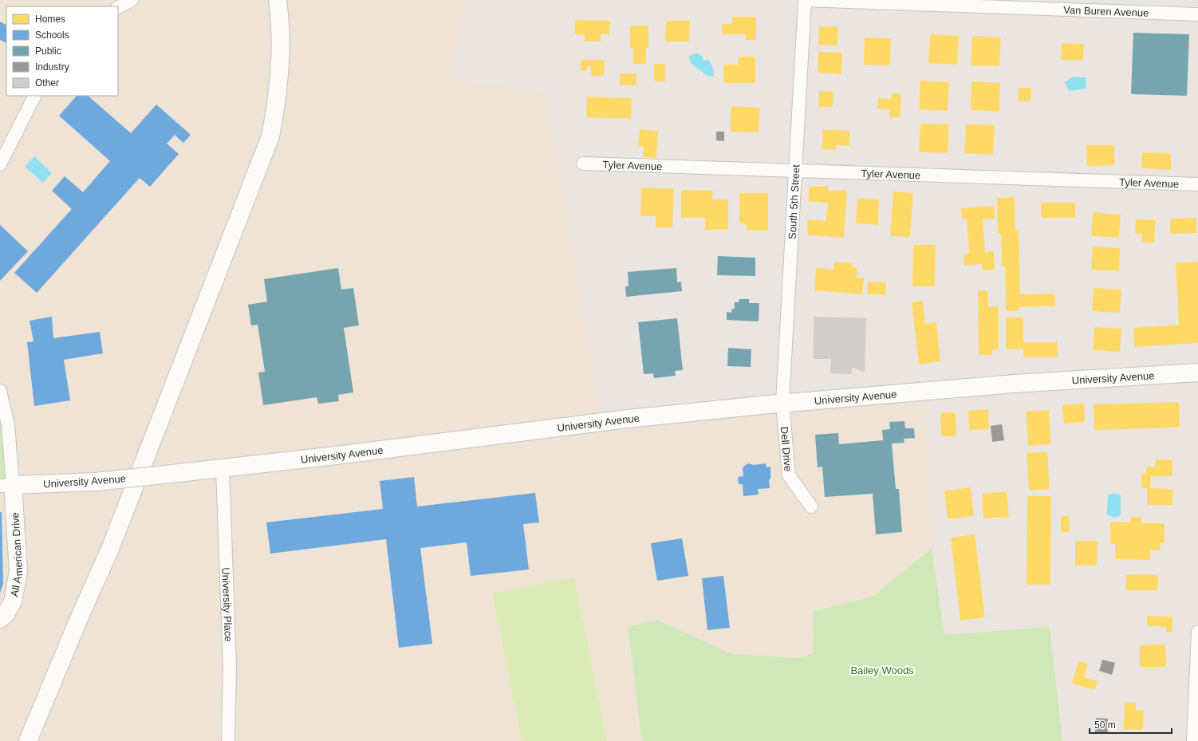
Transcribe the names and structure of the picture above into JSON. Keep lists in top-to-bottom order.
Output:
{
  "streets": {
    "street": [
      "Van Buren Avenue",
      "Tyler Avenue",
      "South 5th Street",
      "University Avenue",
      "Dell Drive",
      "All American Drive",
      "University Place"
    ]
  },
  "crossings": [
    ["Van Buren Avenue", "South 5th Street"],
    ["Tyler Avenue", "South 5th Street"],
    ["South 5th Street", "University Avenue"],
    ["South 5th Street", "Dell Drive"],
    ["University Avenue", "Dell Drive"],
    ["University Avenue", "All American Drive"],
    ["University Avenue", "University Place"]
  ],
  "parks": ["Bailey Woods"],
  "legend": [
    "Homes",
    "Schools",
    "Public",
    "Industry",
    "Other"
  ],
  "scale_bar": "50 m"
}
